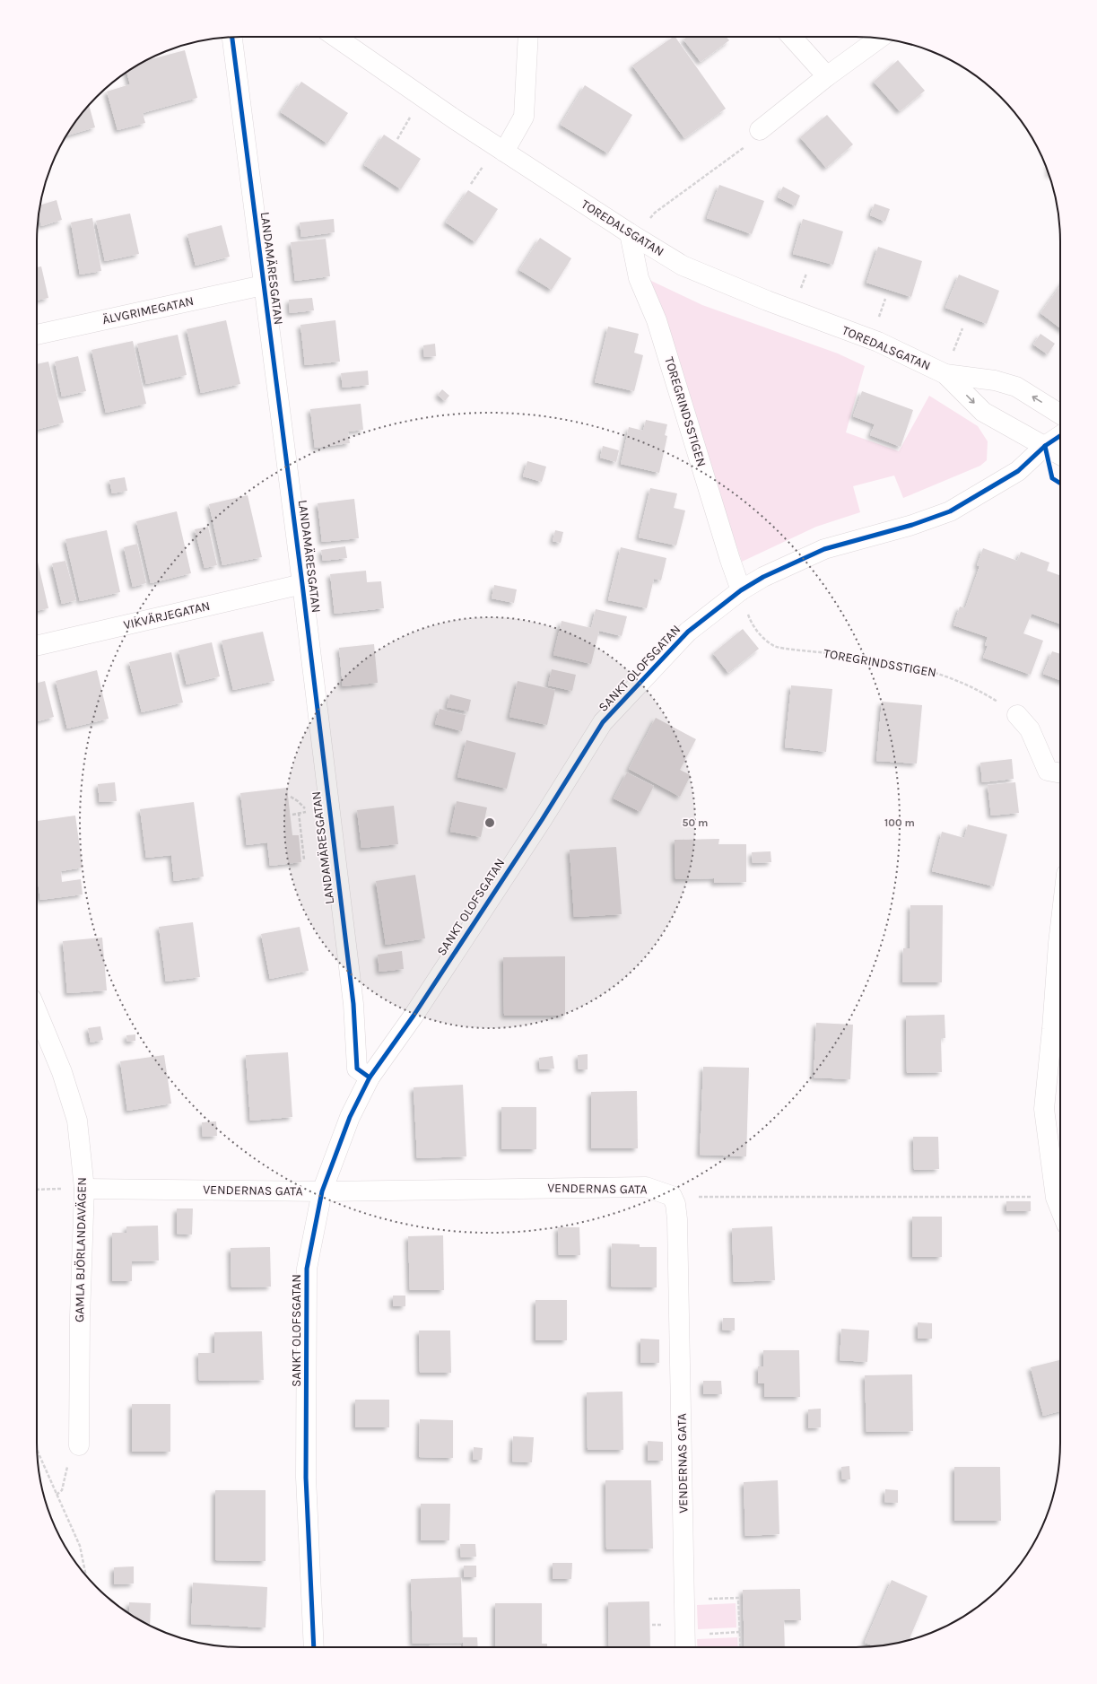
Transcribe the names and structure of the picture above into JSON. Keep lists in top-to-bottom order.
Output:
{
  "streets": {
    "street": [
      "TOREDALSGATAN",
      "LANDAMÄRESGATAN",
      "ÄLVGRIMEGATAN",
      "TOREGRINDSSTIGEN",
      "VIKVÄRJEGATAN",
      "SANKT OLOFSGATAN",
      "VENDERNAS GATA",
      "GAMLA BJÖRLANDAVÄGEN"
    ]
  },
  "crossings": [
    ["TOREDALSGATAN", "TOREGRINDSSTIGEN"],
    ["TOREDALSGATAN", "SANKT OLOFSGATAN"],
    ["LANDAMÄRESGATAN", "ÄLVGRIMEGATAN"],
    ["LANDAMÄRESGATAN", "VIKVÄRJEGATAN"],
    ["LANDAMÄRESGATAN", "SANKT OLOFSGATAN"],
    ["TOREGRINDSSTIGEN", "SANKT OLOFSGATAN"],
    ["SANKT OLOFSGATAN", "VENDERNAS GATA"],
    ["VENDERNAS GATA", "GAMLA BJÖRLANDAVÄGEN"]
  ],
  "rings": ["50 m", "100 m"]
}
